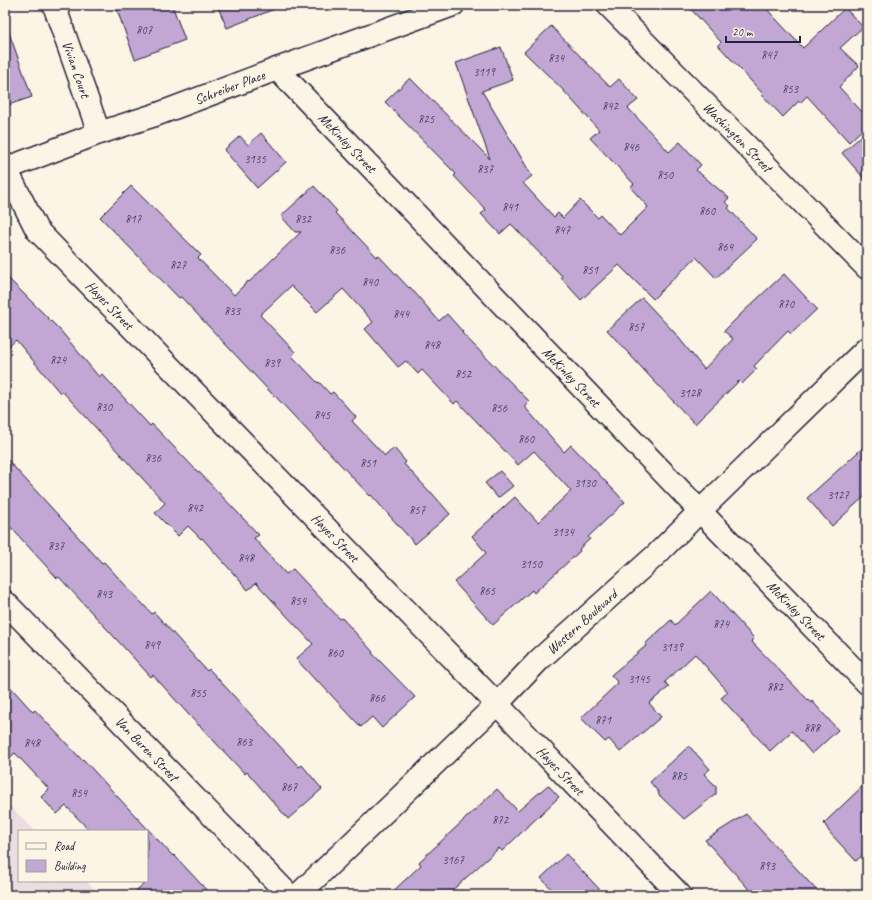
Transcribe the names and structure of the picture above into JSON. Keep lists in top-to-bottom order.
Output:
{
  "streets": {
    "street": [
      "Vivian Court",
      "Schreiber Place",
      "Washington Street",
      "McKinley Street",
      "Hayes Street",
      "Western Boulevard",
      "Van Buren Street"
    ]
  },
  "crossings": [
    ["Vivian Court", "Schreiber Place"],
    ["Schreiber Place", "McKinley Street"],
    ["Schreiber Place", "Hayes Street"],
    ["McKinley Street", "Western Boulevard"],
    ["Hayes Street", "Western Boulevard"]
  ],
  "house_numbers": [
    "807",
    "847",
    "834",
    "3119",
    "853",
    "842",
    "825",
    "846",
    "3135",
    "837",
    "850",
    "841",
    "860",
    "817",
    "832",
    "847",
    "864",
    "836",
    "827",
    "851",
    "840",
    "870",
    "833",
    "844",
    "857",
    "848",
    "824",
    "839",
    "852",
    "3128",
    "830",
    "856",
    "845",
    "860",
    "836",
    "851",
    "3130",
    "3127",
    "842",
    "857",
    "3134",
    "837",
    "848",
    "3150",
    "865",
    "843",
    "854",
    "874",
    "849",
    "3139",
    "860",
    "3145",
    "882",
    "855",
    "866",
    "871",
    "888",
    "863",
    "848",
    "885",
    "867",
    "854",
    "872",
    "3167",
    "893"
  ],
  "legend": ["Road", "Building"],
  "scale_bar": "20 m"
}
